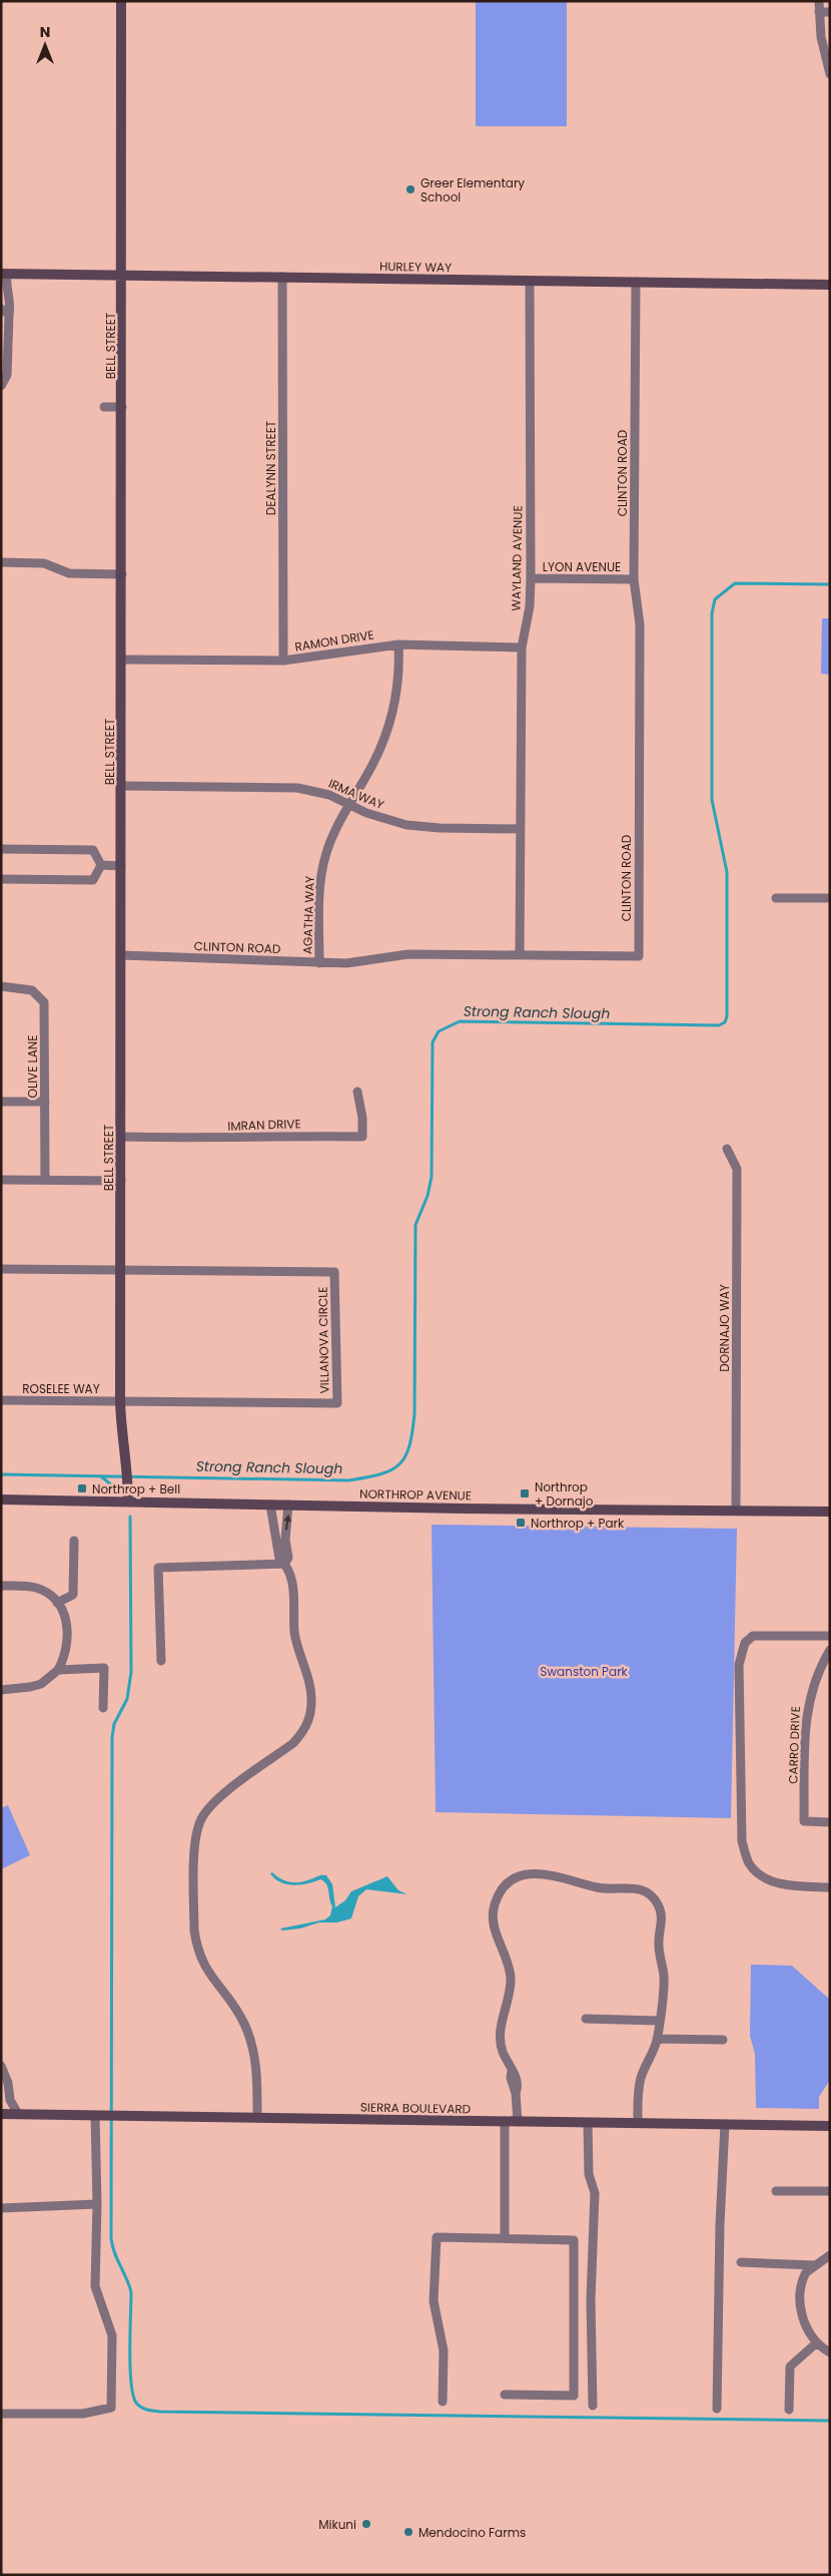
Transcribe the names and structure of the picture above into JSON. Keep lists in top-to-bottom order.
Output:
{
  "streets": {
    "street": [
      "HURLEY WAY",
      "BELL STREET",
      "DEALYNN STREET",
      "CLINTON ROAD",
      "WAYLAND AVENUE",
      "LYON AVENUE",
      "RAMON DRIVE",
      "IRMA WAY",
      "AGATHA WAY",
      "OLIVE LANE",
      "IMRAN DRIVE",
      "DORNAJO WAY",
      "VILLANOVA CIRCLE",
      "ROSELEE WAY",
      "NORTHROP AVENUE",
      "CARRO DRIVE",
      "SIERRA BOULEVARD"
    ]
  },
  "crossings": [
    ["HURLEY WAY", "BELL STREET"],
    ["HURLEY WAY", "DEALYNN STREET"],
    ["HURLEY WAY", "CLINTON ROAD"],
    ["HURLEY WAY", "WAYLAND AVENUE"],
    ["BELL STREET", "CLINTON ROAD"],
    ["BELL STREET", "RAMON DRIVE"],
    ["BELL STREET", "IRMA WAY"],
    ["BELL STREET", "IMRAN DRIVE"],
    ["BELL STREET", "VILLANOVA CIRCLE"],
    ["BELL STREET", "ROSELEE WAY"],
    ["BELL STREET", "NORTHROP AVENUE"],
    ["DEALYNN STREET", "RAMON DRIVE"],
    ["CLINTON ROAD", "WAYLAND AVENUE"],
    ["CLINTON ROAD", "LYON AVENUE"],
    ["CLINTON ROAD", "AGATHA WAY"],
    ["WAYLAND AVENUE", "LYON AVENUE"],
    ["WAYLAND AVENUE", "RAMON DRIVE"],
    ["WAYLAND AVENUE", "IRMA WAY"],
    ["RAMON DRIVE", "AGATHA WAY"],
    ["IRMA WAY", "AGATHA WAY"],
    ["DORNAJO WAY", "NORTHROP AVENUE"],
    ["VILLANOVA CIRCLE", "ROSELEE WAY"]
  ],
  "water": ["Strong Ranch Slough"],
  "parks": ["Swanston Park"],
  "places": {
    "other": ["Greer Elementary School", "Mikuni", "Mendocino Farms"],
    "transit": ["Northrop + Bell", "Northrop + Dornajo", "Northrop + Park"]
  },
  "north": "top"
}
